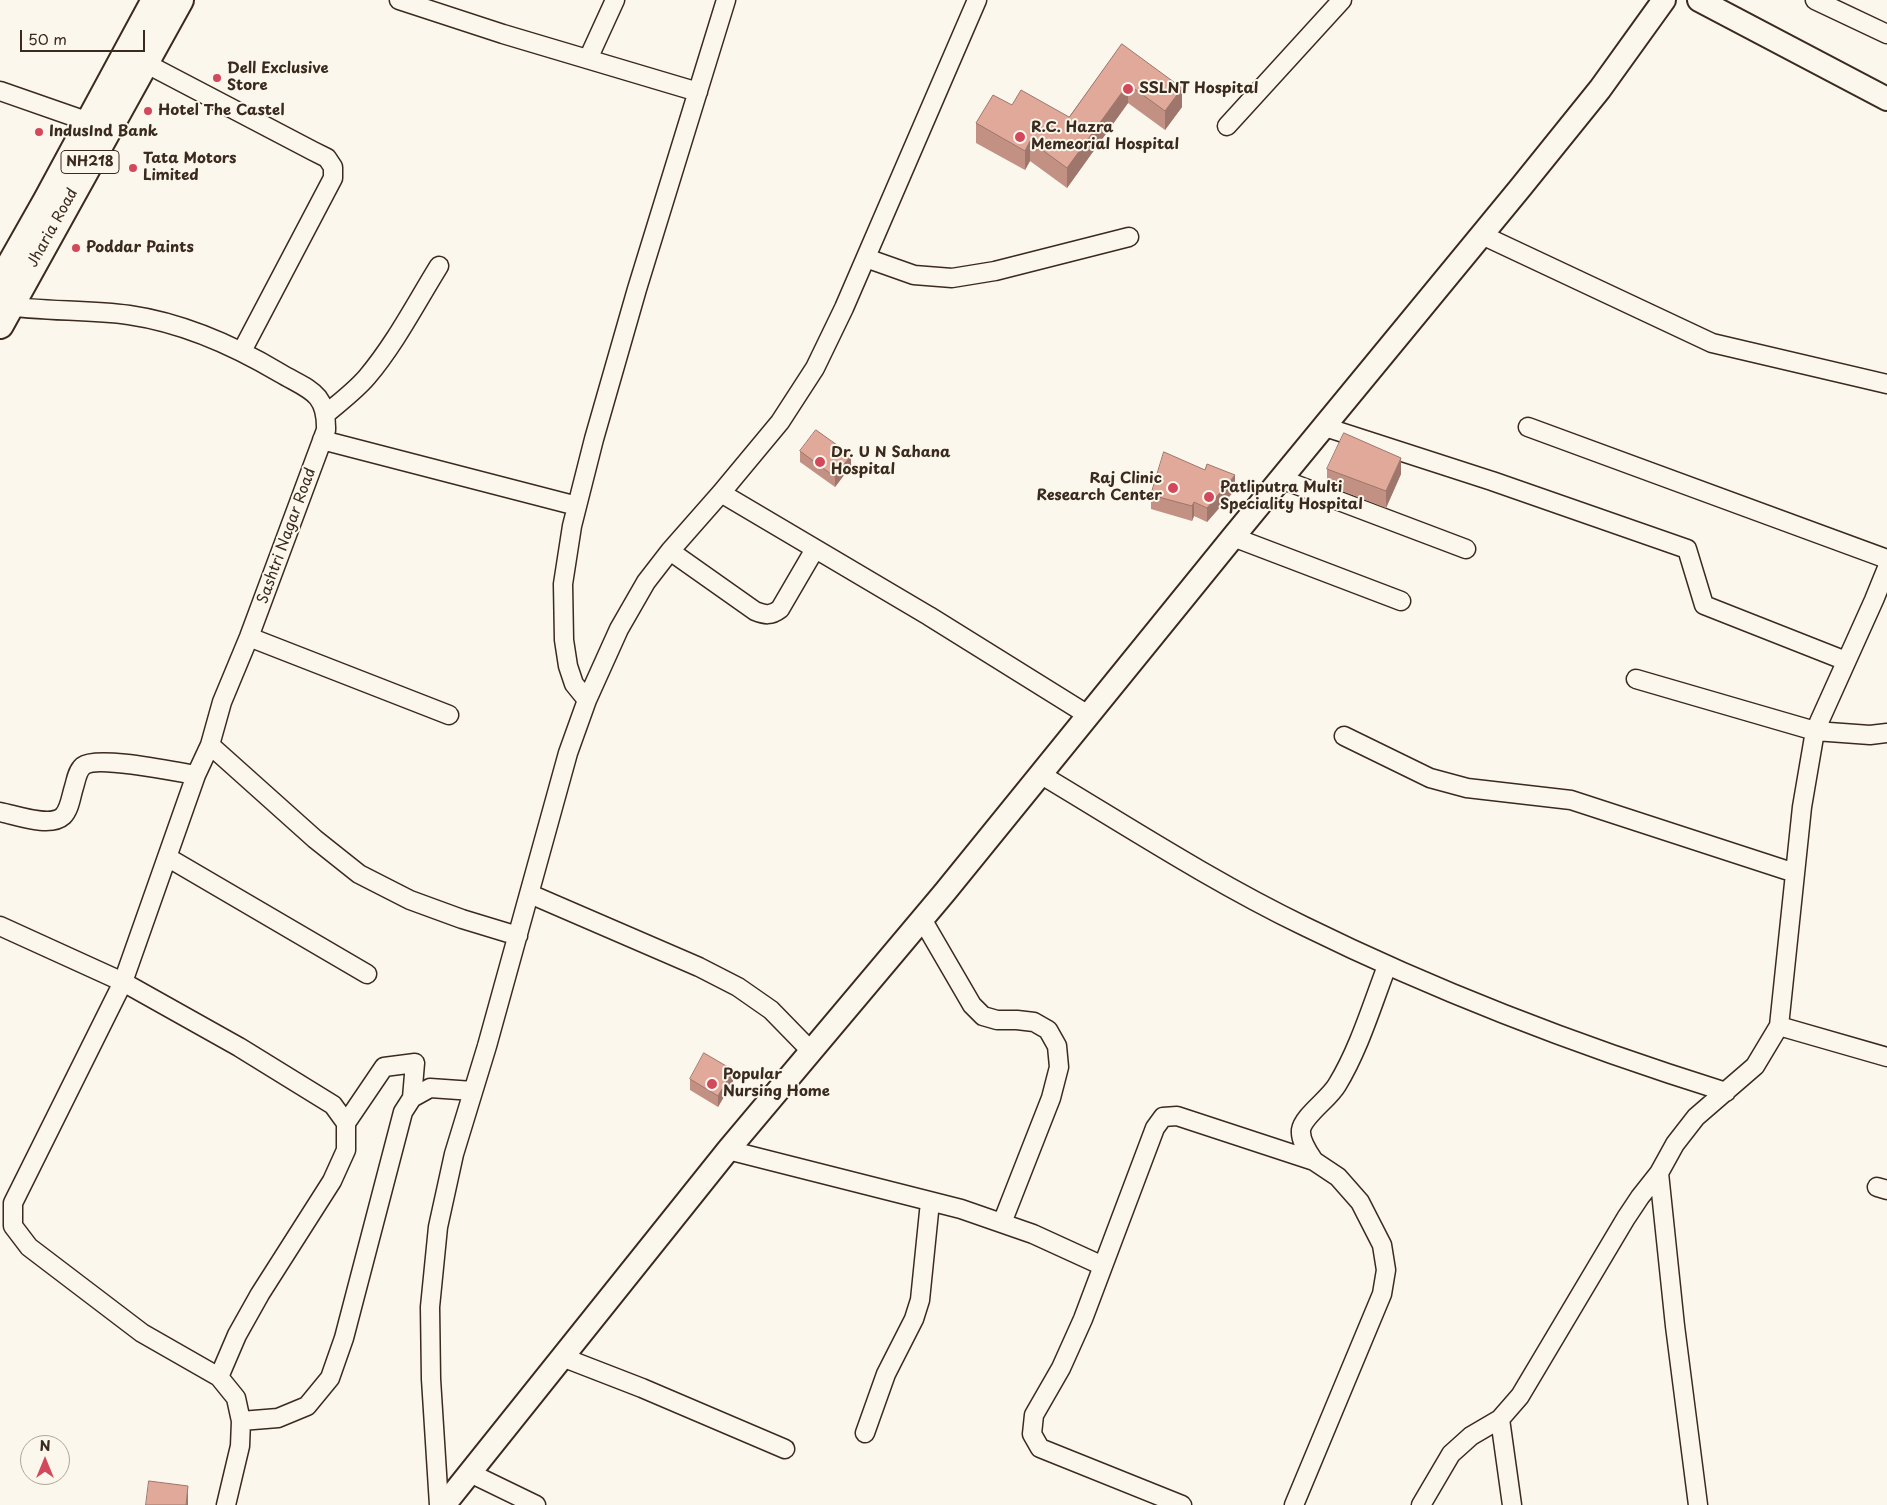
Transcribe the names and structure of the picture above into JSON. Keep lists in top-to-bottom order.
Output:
{
  "streets": {
    "highway": ["NH218", "Jharia Road"],
    "street": ["Sashtri Nagar Road"]
  },
  "places": [
    "Dell Exclusive Store",
    "SSLNT Hospital",
    "Hotel The Castel",
    "IndusInd Bank",
    "R.C. Hazra Memeorial Hospital",
    "Tata Motors Limited",
    "Poddar Paints",
    "Dr. U N Sahana Hospital",
    "Raj Clinic Research Center",
    "Patliputra Multi Speciality Hospital",
    "Popular Nursing Home"
  ],
  "scale_bar": "50 m",
  "north": "top"
}
